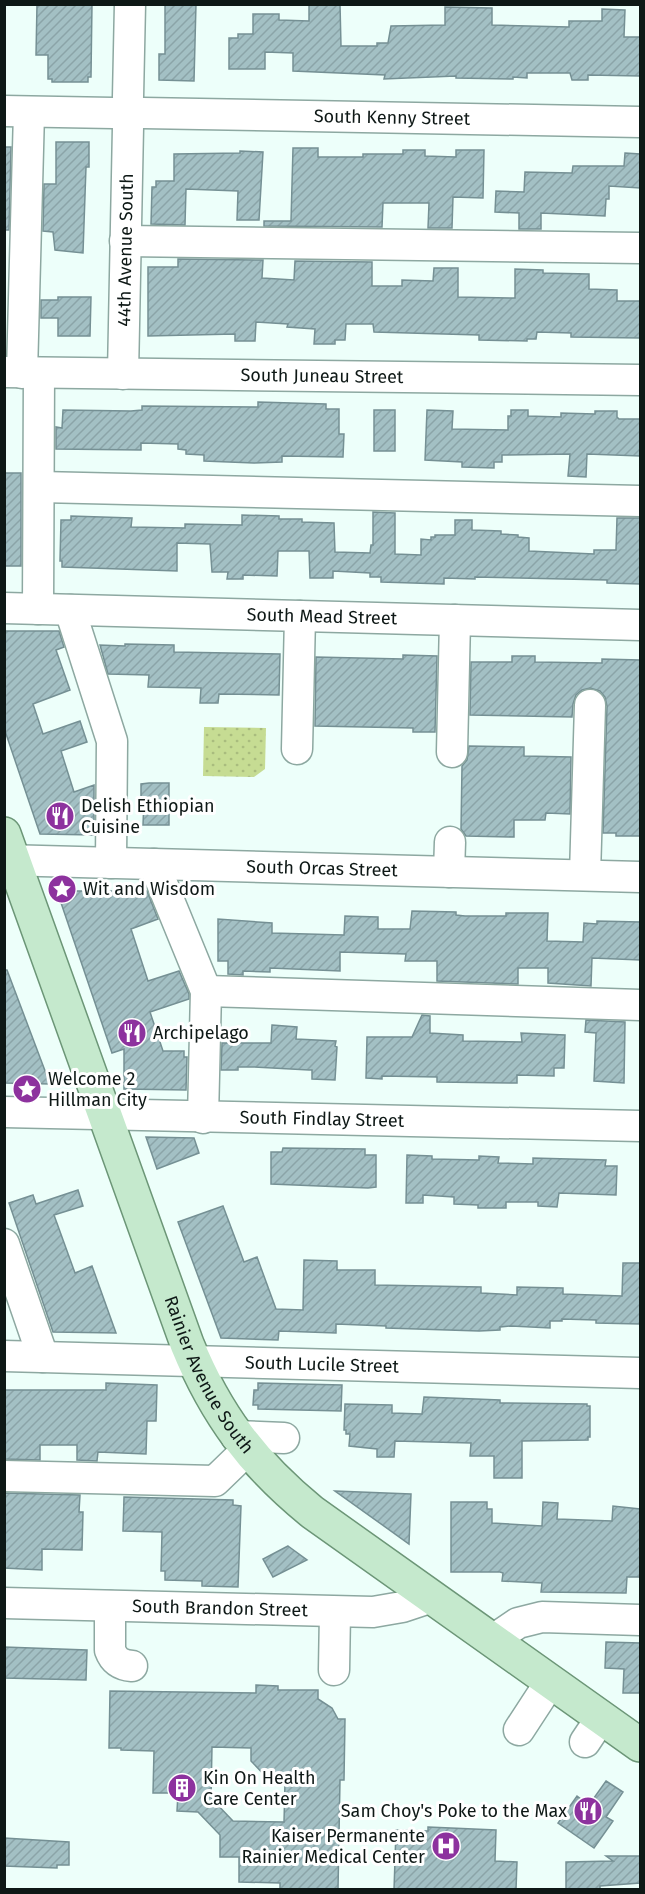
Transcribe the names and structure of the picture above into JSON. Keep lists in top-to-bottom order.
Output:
{
  "streets": {
    "main road": ["Rainier Avenue South"],
    "street": [
      "South Kenny Street",
      "44th Avenue South",
      "South Juneau Street",
      "South Mead Street",
      "South Orcas Street",
      "South Findlay Street",
      "South Lucile Street",
      "South Brandon Street"
    ]
  },
  "crossings": [
    ["South Kenny Street", "44th Avenue South"],
    ["44th Avenue South", "South Juneau Street"],
    ["South Orcas Street", "Rainier Avenue South"],
    ["South Findlay Street", "Rainier Avenue South"],
    ["South Lucile Street", "Rainier Avenue South"],
    ["Rainier Avenue South", "South Brandon Street"]
  ],
  "places": {
    "restaurant": ["Delish Ethiopian Cuisine", "Archipelago", "Sam Choy's Poke to the Max"],
    "place": ["Wit and Wisdom", "Welcome 2 Hillman City"],
    "building": ["Kin On Health Care Center"],
    "hospital": ["Kaiser Permanente Rainier Medical Center"]
  }
}
